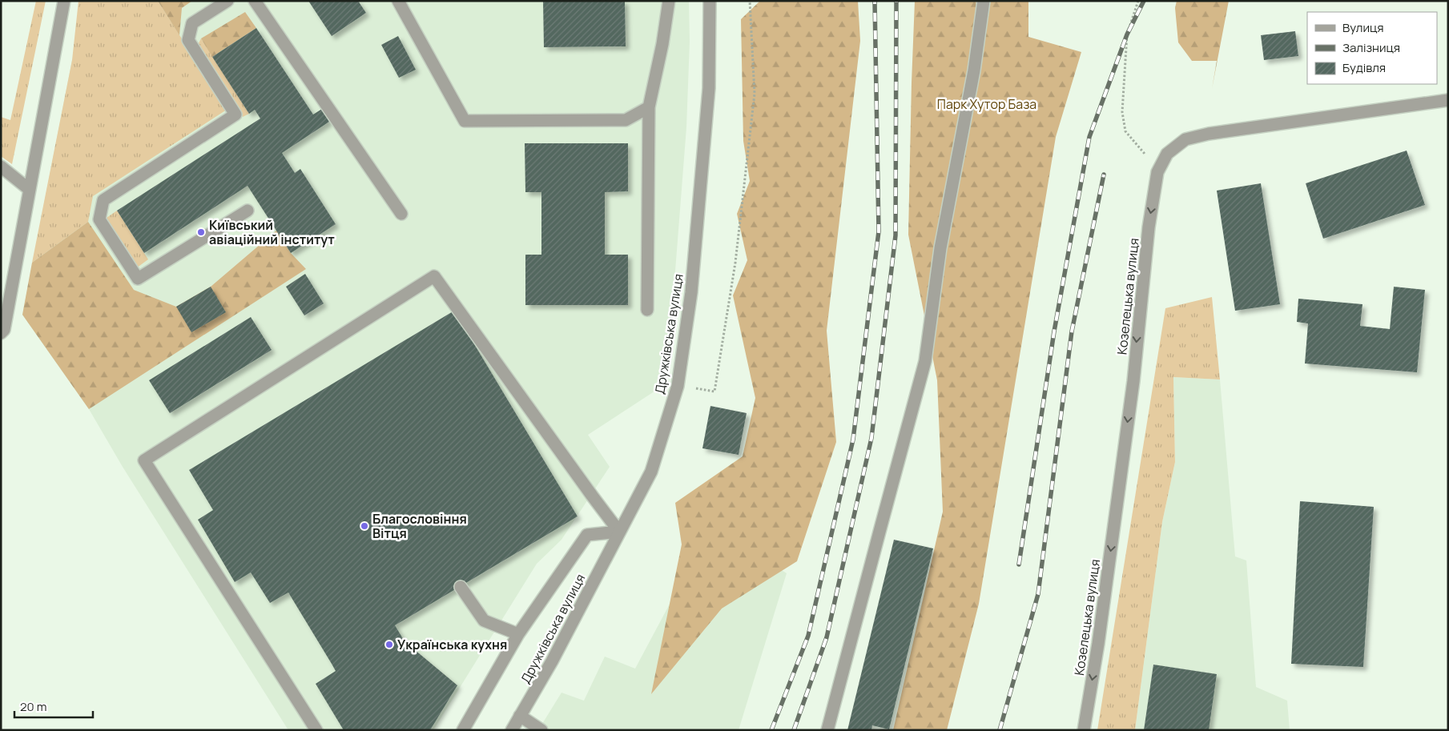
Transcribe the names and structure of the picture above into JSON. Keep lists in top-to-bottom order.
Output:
{
  "streets": {
    "street": ["Козелецька вулиця", "Дружківська вулиця"]
  },
  "one_way": ["Козелецька вулиця"],
  "parks": ["Парк Хутор База"],
  "places": ["Київський авіаційний інститут", "Благословіння Вітця", "Українська кухня"],
  "legend": ["Вулиця", "Залізниця", "Будівля"],
  "scale_bar": "20 m"
}
